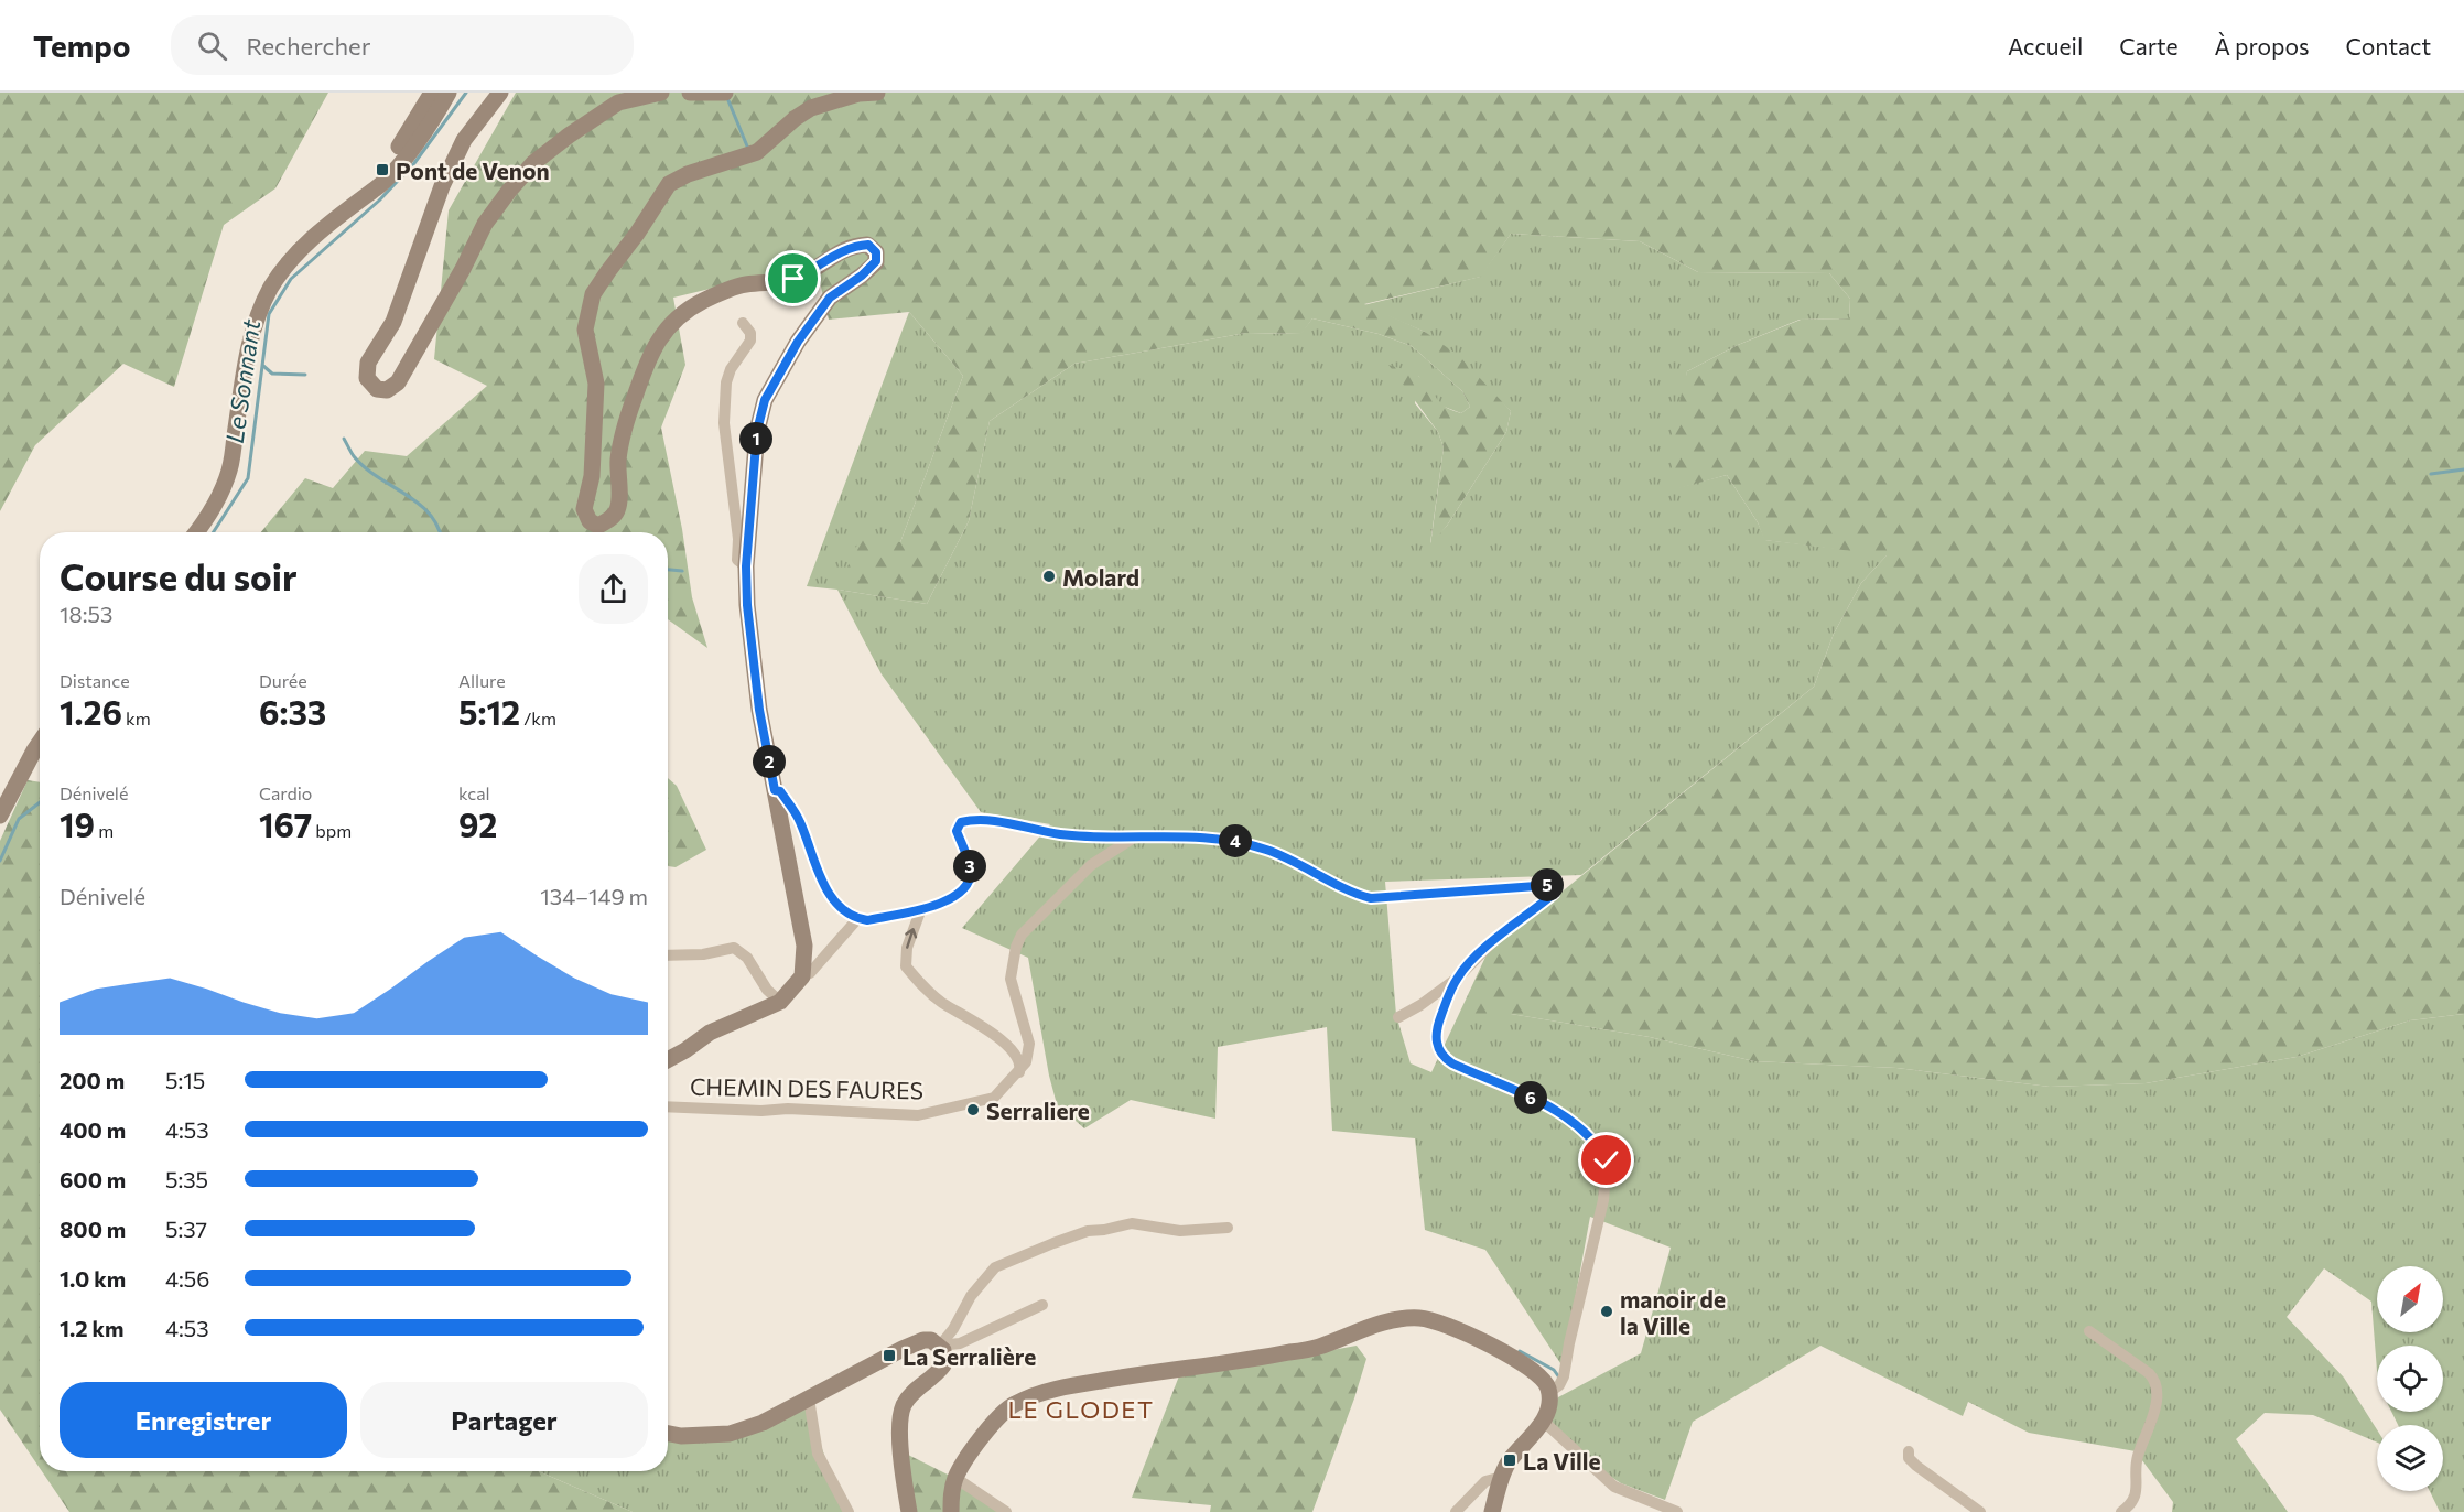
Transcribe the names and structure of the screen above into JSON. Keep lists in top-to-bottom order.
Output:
{
  "streets": {
    "street": ["CHEMIN DES FAURES"]
  },
  "districts": ["LE GLODET"],
  "water": ["Le Sonnant"],
  "places": {
    "transit": ["Pont de Venon", "La Serralière", "La Ville"],
    "other": ["Molard", "Serraliere", "manoir de la Ville"]
  },
  "north": "top right",
  "page": {
    "header": "Tempo",
    "search": "Rechercher",
    "nav": [
      "Accueil",
      "Carte",
      "À propos",
      "Contact"
    ],
    "pins": [
      "1",
      "2",
      "4",
      "3",
      "5",
      "6"
    ],
    "heading": ["Course du soir", "18:53"],
    "stats": [
      ["Distance", "1.26 km"],
      ["Durée", "6:33"],
      ["Allure", "5:12 /km"],
      ["Dénivelé", "19 m"],
      ["Cardio", "167 bpm"],
      ["kcal", "92"]
    ],
    "chart": ["Dénivelé", "134–149 m"],
    "list": [
      {
        "name": "200 m",
        "note": "5:15"
      },
      {
        "name": "400 m",
        "note": "4:53"
      },
      {
        "name": "600 m",
        "note": "5:35"
      },
      {
        "name": "800 m",
        "note": "5:37"
      },
      {
        "name": "1.0 km",
        "note": "4:56"
      },
      {
        "name": "1.2 km",
        "note": "4:53"
      }
    ],
    "buttons": ["Enregistrer", "Partager"]
  }
}
